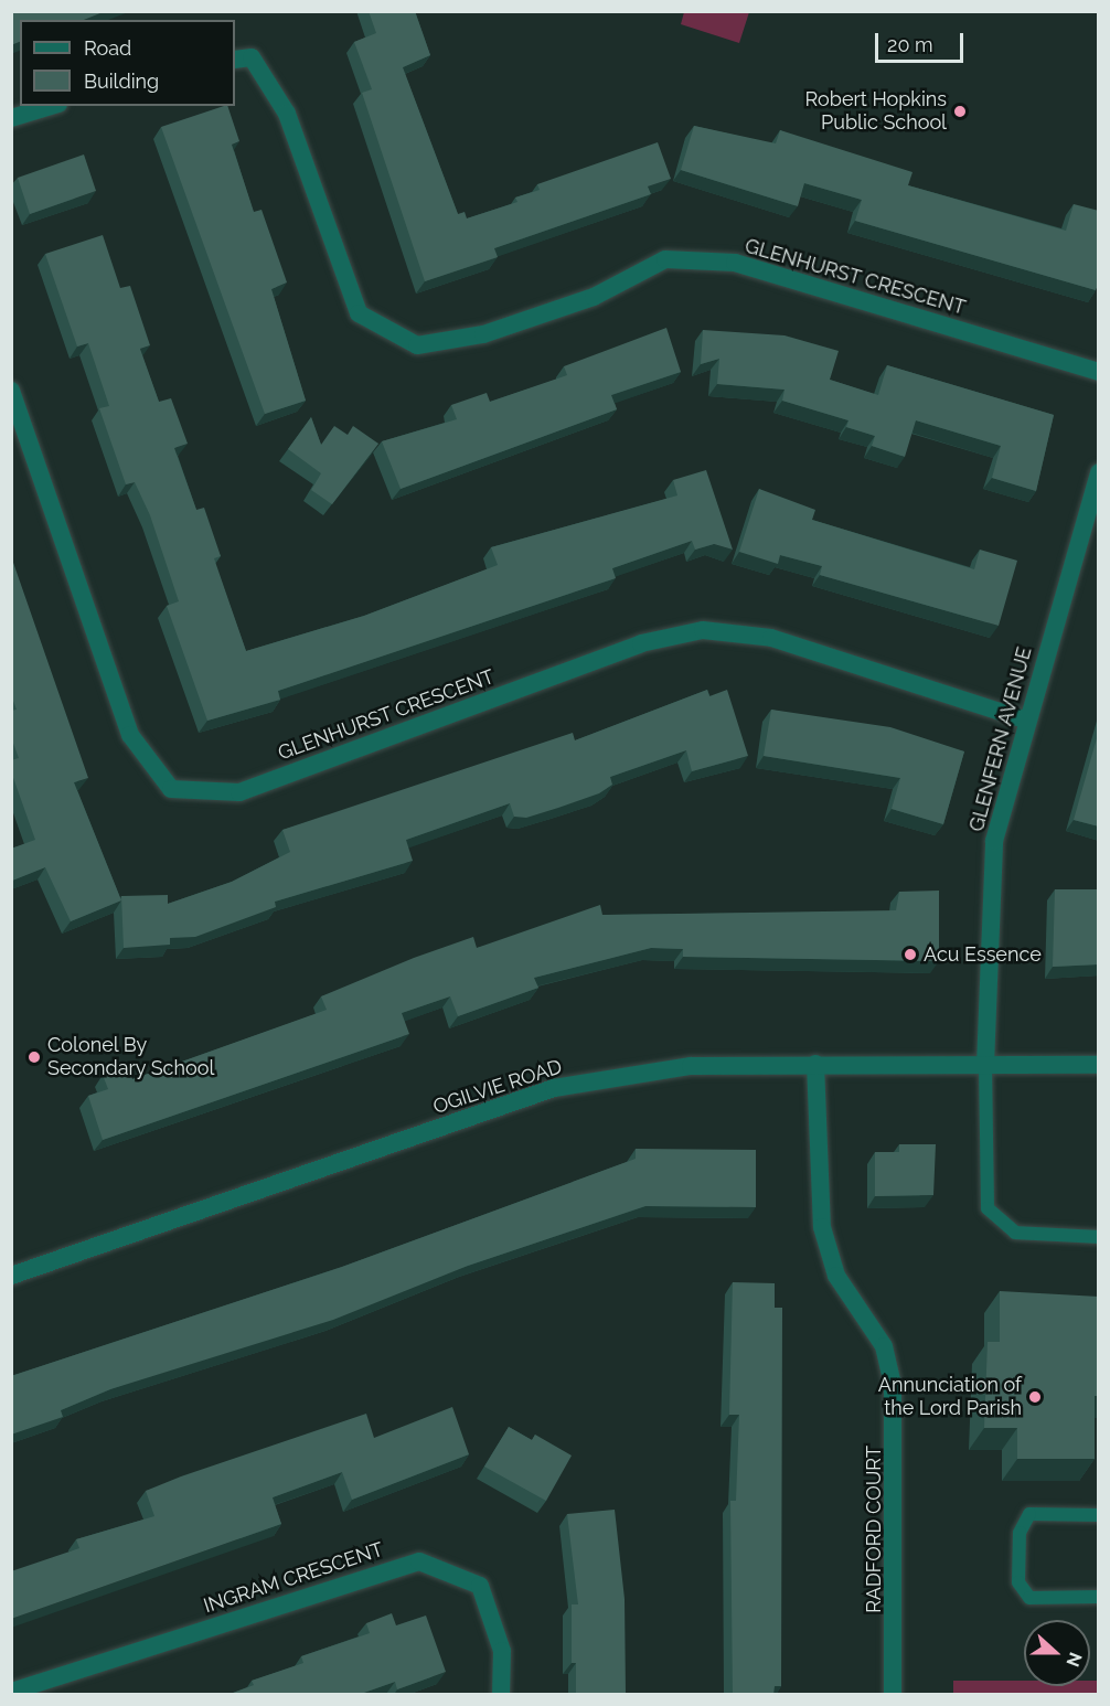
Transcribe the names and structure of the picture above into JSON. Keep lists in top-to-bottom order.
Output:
{
  "streets": {
    "street": [
      "GLENHURST CRESCENT",
      "GLENFERN AVENUE",
      "OGILVIE ROAD",
      "RADFORD COURT",
      "INGRAM CRESCENT"
    ]
  },
  "crossings": [
    ["GLENHURST CRESCENT", "GLENFERN AVENUE"],
    ["GLENFERN AVENUE", "OGILVIE ROAD"],
    ["OGILVIE ROAD", "RADFORD COURT"]
  ],
  "places": [
    "Robert Hopkins Public School",
    "Acu Essence",
    "Colonel By Secondary School",
    "Annunciation of the Lord Parish"
  ],
  "legend": ["Road", "Building"],
  "scale_bar": "20 m",
  "north": "right"
}
